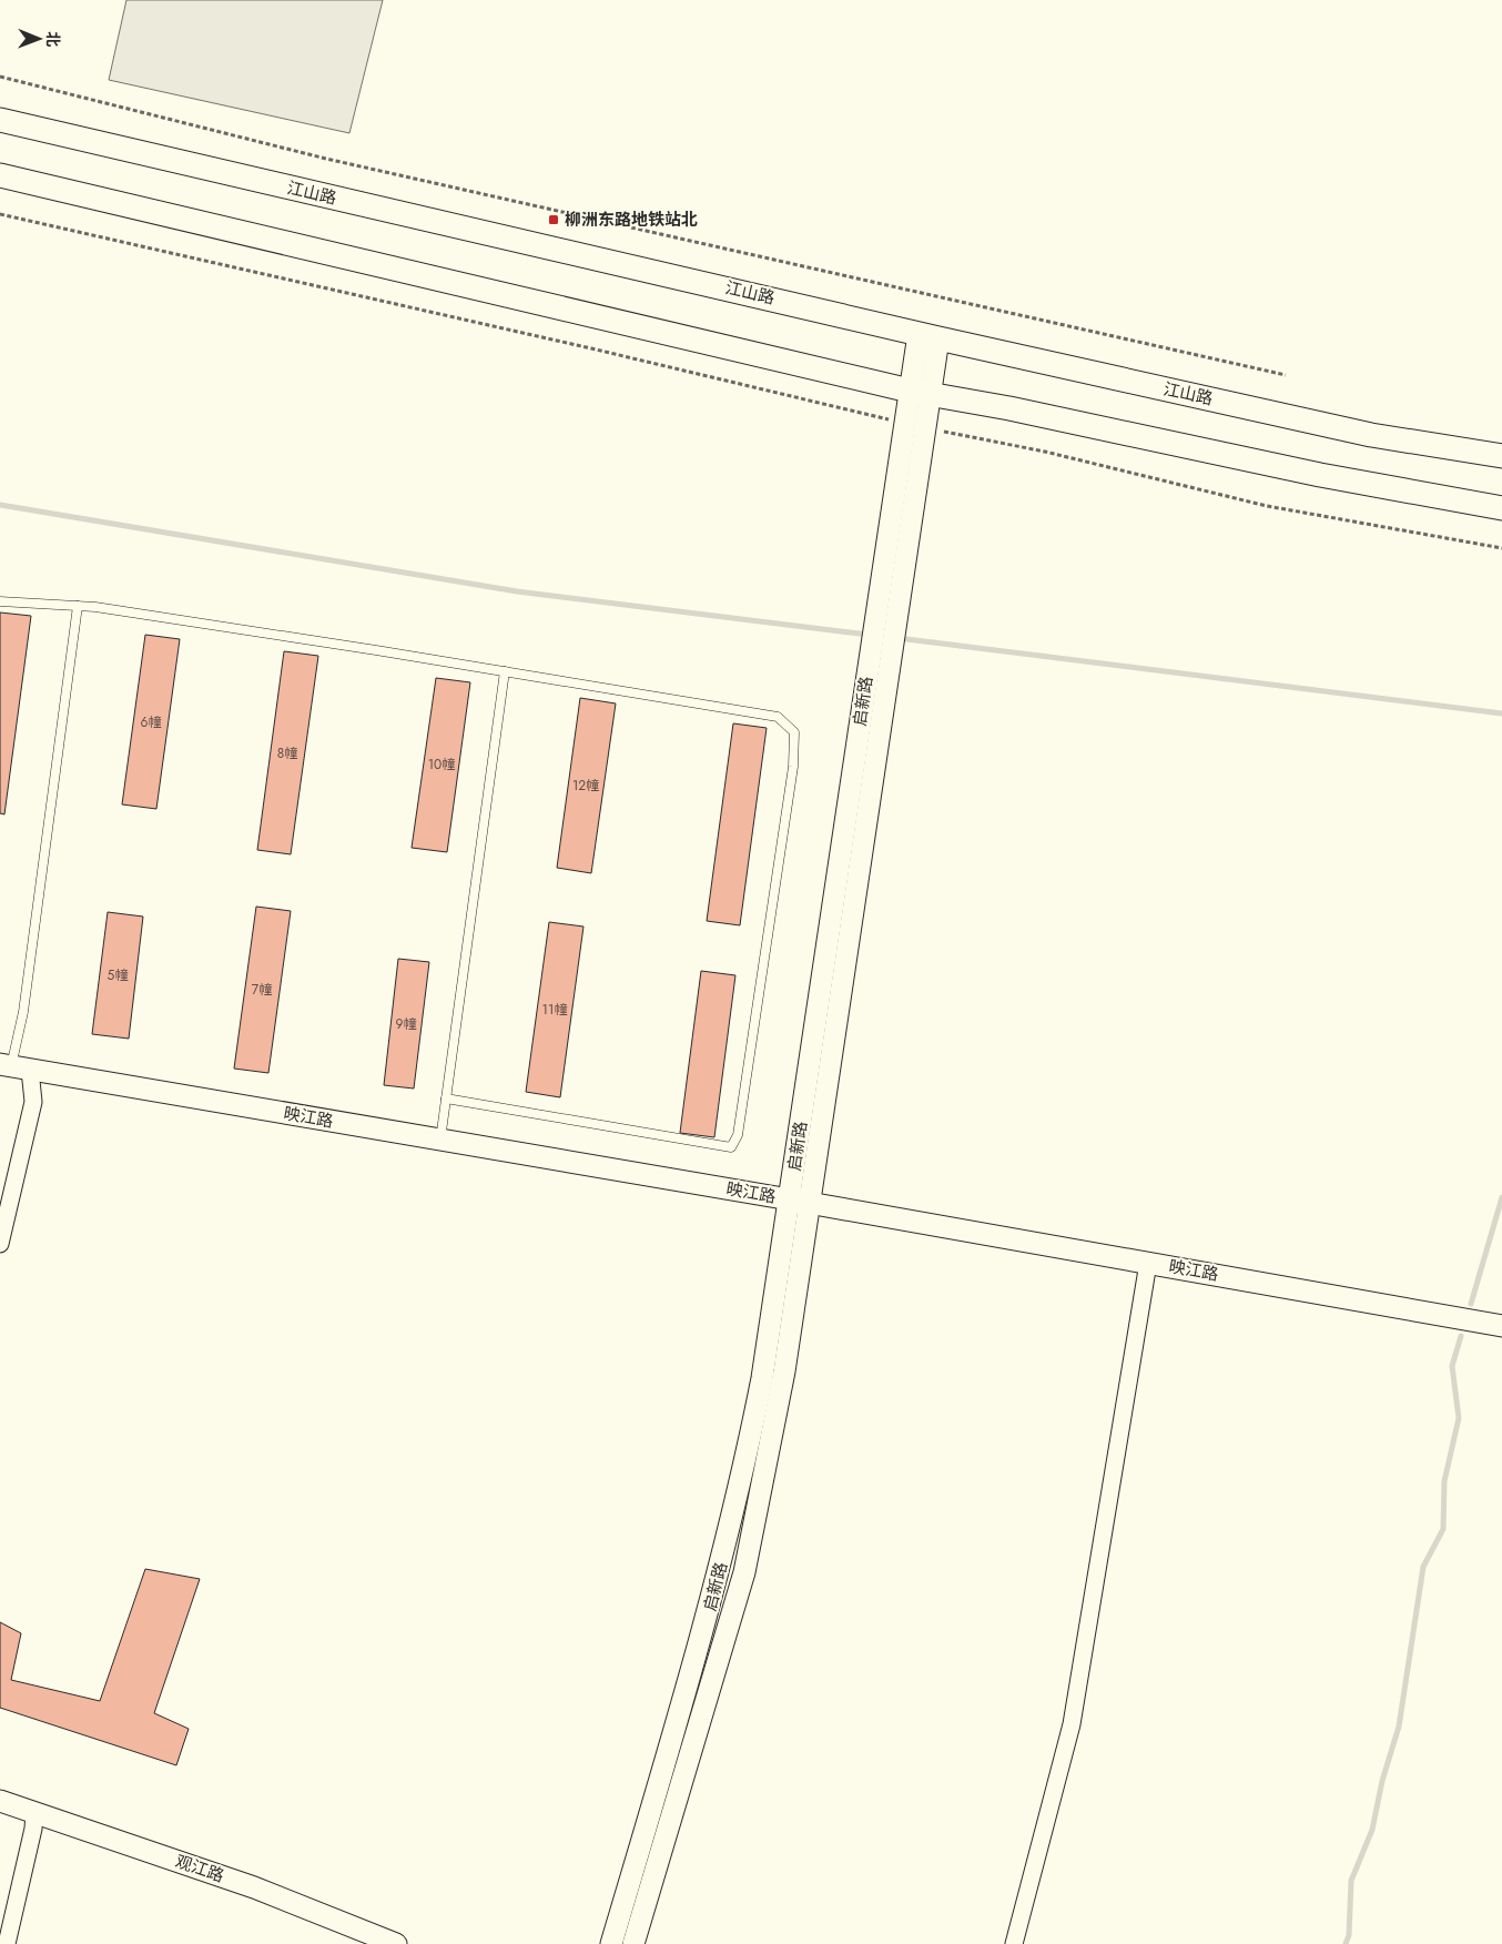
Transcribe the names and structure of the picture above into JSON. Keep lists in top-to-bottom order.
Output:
{
  "streets": {
    "main road": ["江山路"],
    "street": ["启新路", "映江路", "观江路"]
  },
  "crossings": [
    ["江山路", "启新路"],
    ["启新路", "映江路"]
  ],
  "places": {
    "transit": ["柳洲东路地铁站北"]
  },
  "house_numbers": [
    "6幢",
    "8幢",
    "10幢",
    "12幢",
    "5幢",
    "7幢",
    "11幢",
    "9幢"
  ],
  "north": "right"
}
